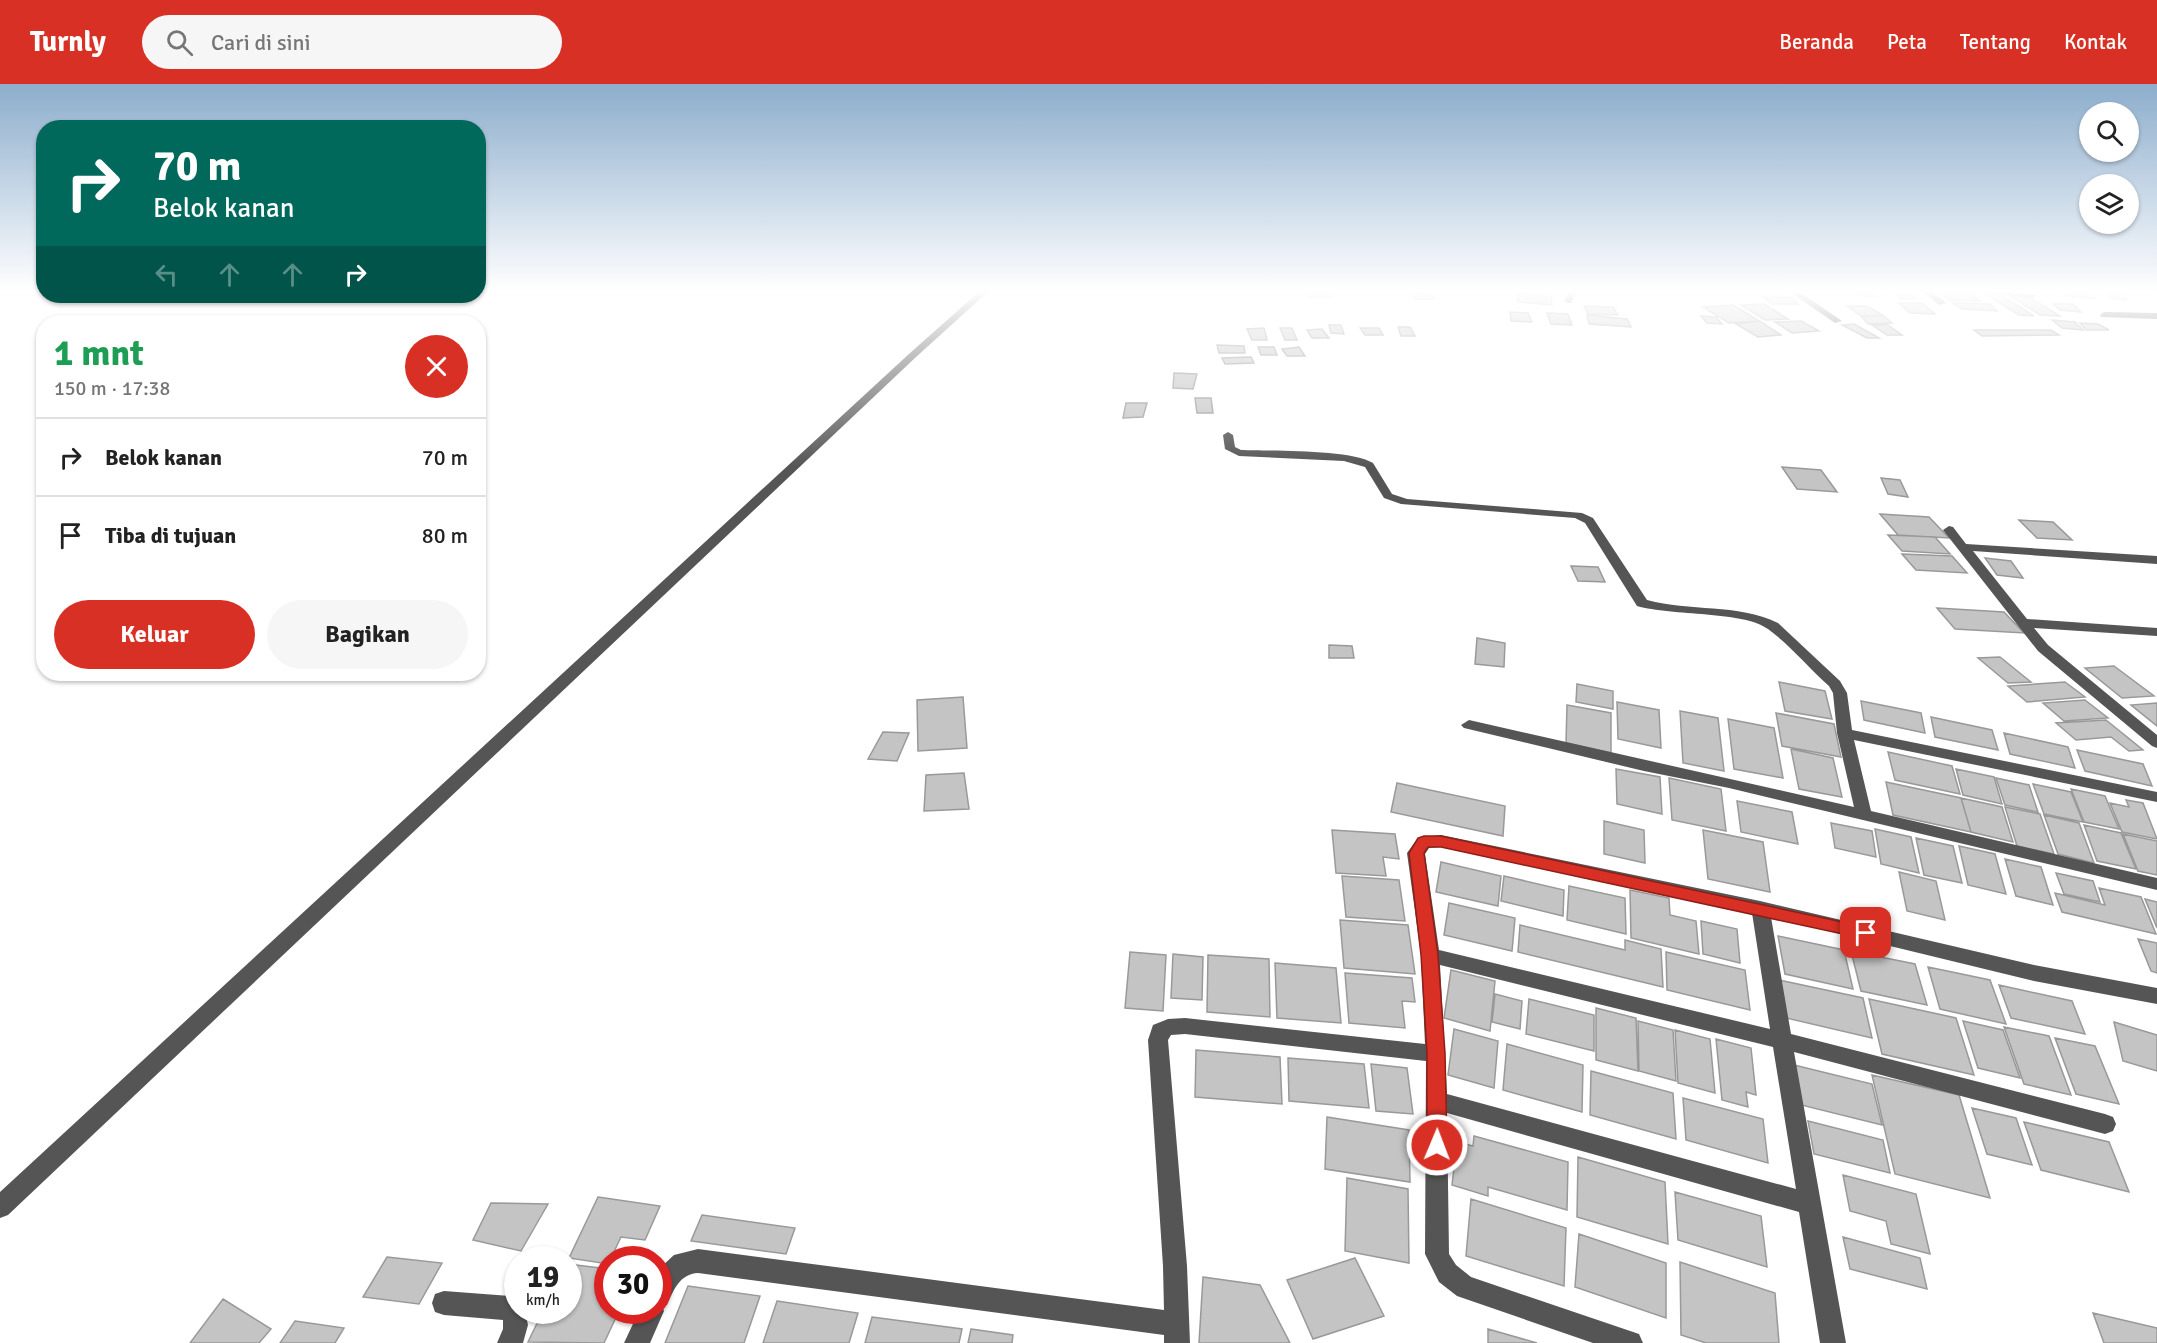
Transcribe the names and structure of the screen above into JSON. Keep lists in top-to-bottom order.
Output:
{
  "page": {
    "header": "Turnly",
    "search": "Cari di sini",
    "nav": [
      "Beranda",
      "Peta",
      "Tentang",
      "Kontak"
    ],
    "turn": ["70 m", "Belok kanan"],
    "heading": ["1 mnt", "150 m · 17:38"],
    "list": [
      {
        "name": "Belok kanan",
        "value": "70 m"
      },
      {
        "name": "Tiba di tujuan",
        "value": "80 m"
      }
    ],
    "buttons": ["Keluar", "Bagikan"],
    "speed": "19 km/h",
    "limit": "30"
  }
}
